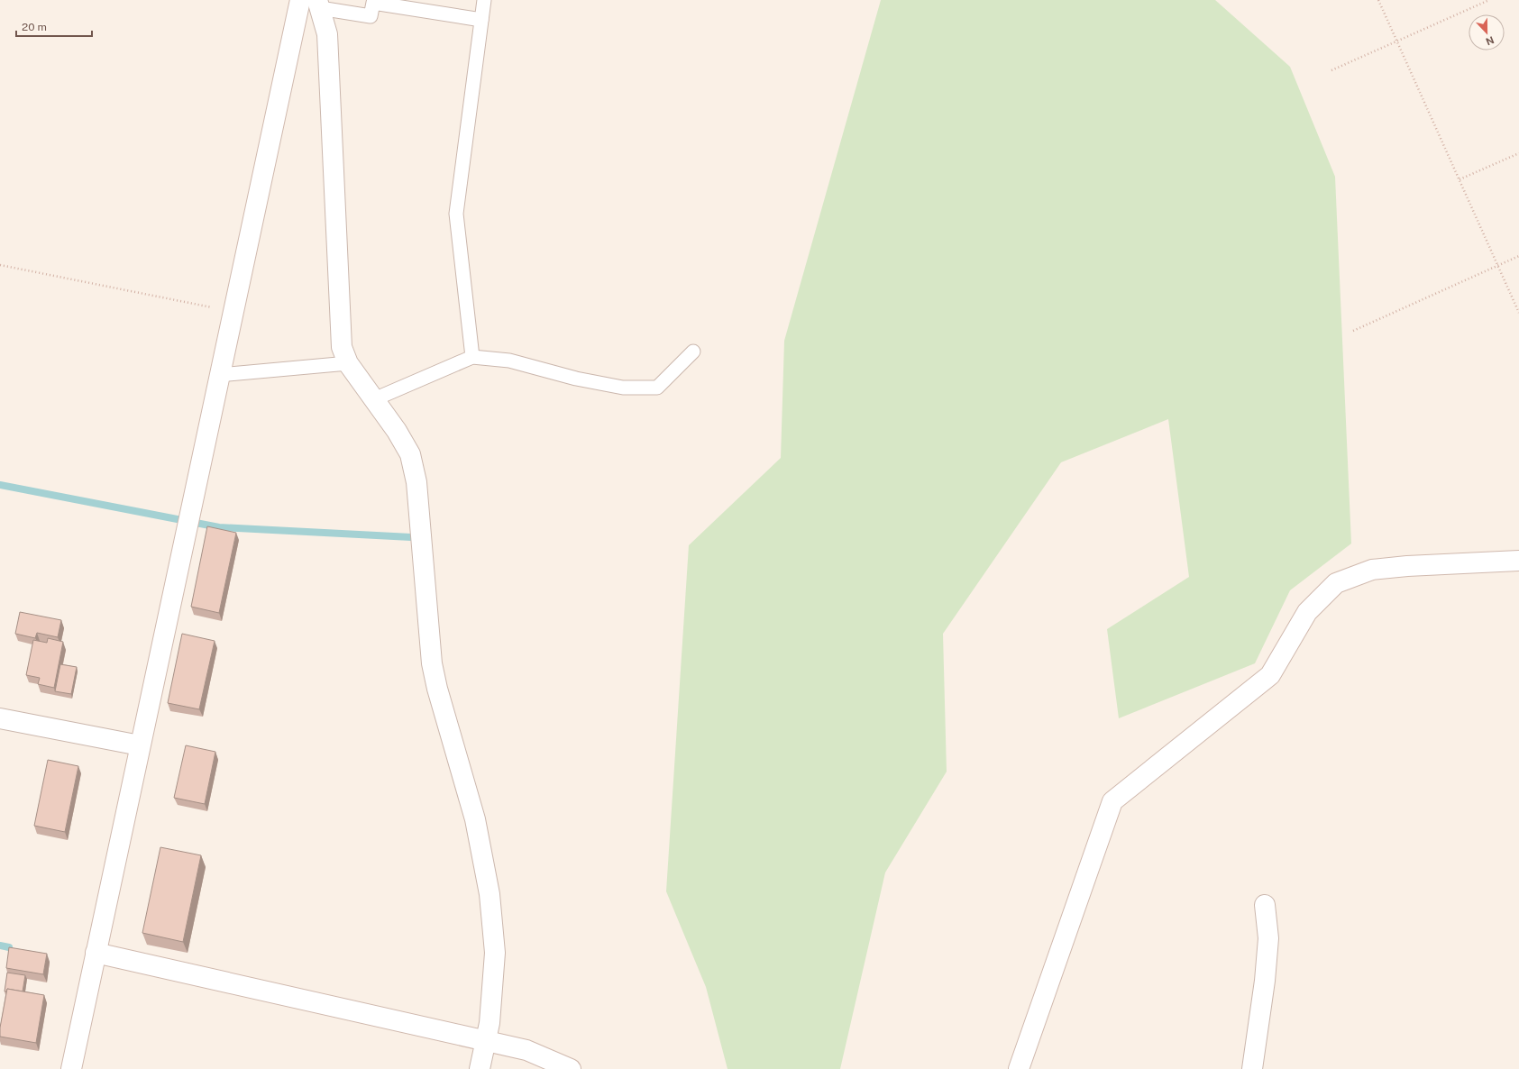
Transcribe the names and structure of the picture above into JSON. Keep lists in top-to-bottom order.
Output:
{
  "scale_bar": "20 m",
  "north": "bottom"
}
